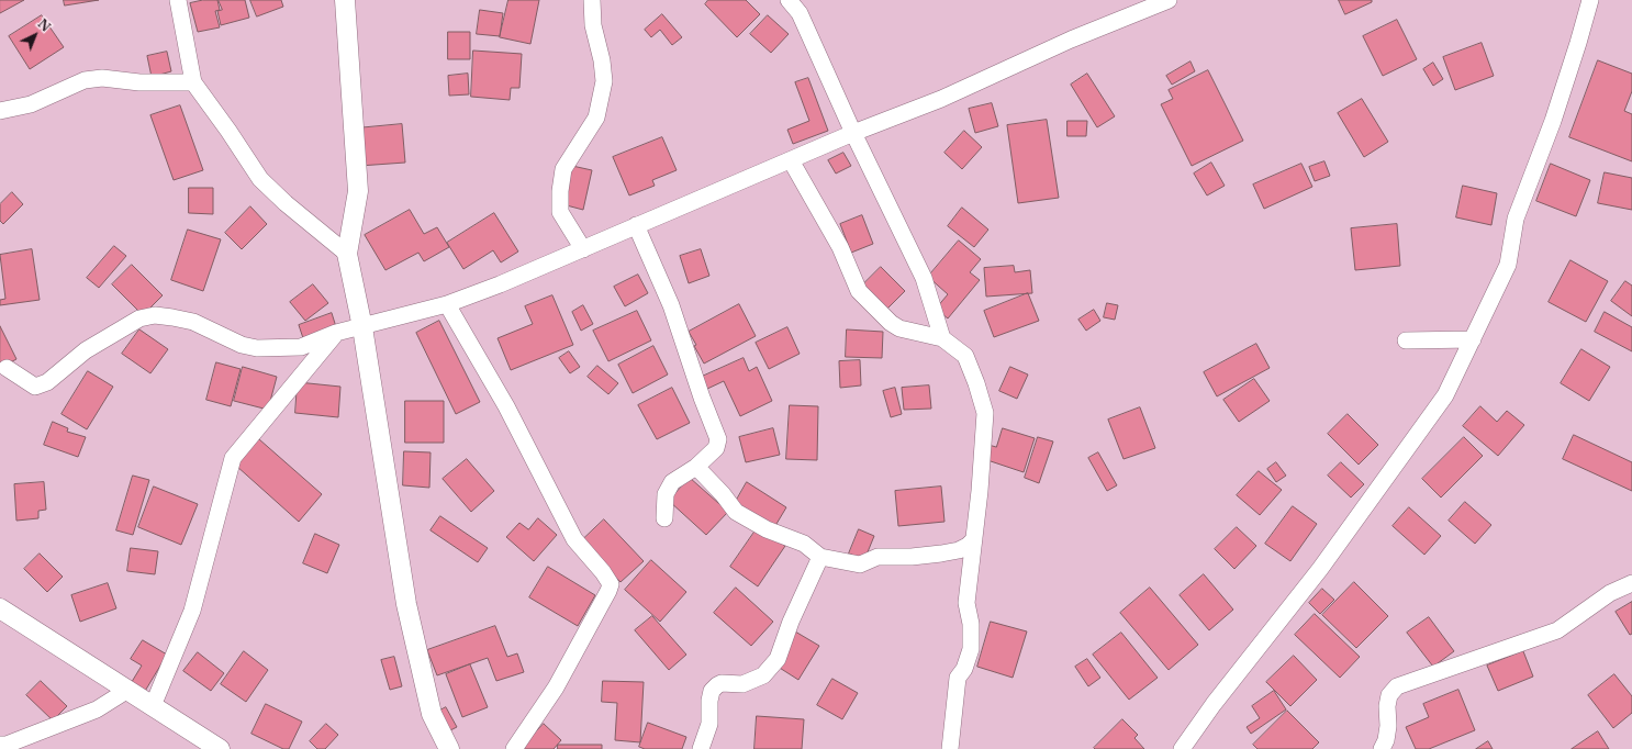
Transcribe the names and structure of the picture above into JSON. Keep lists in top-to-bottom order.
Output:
{
  "north": "top right"
}
